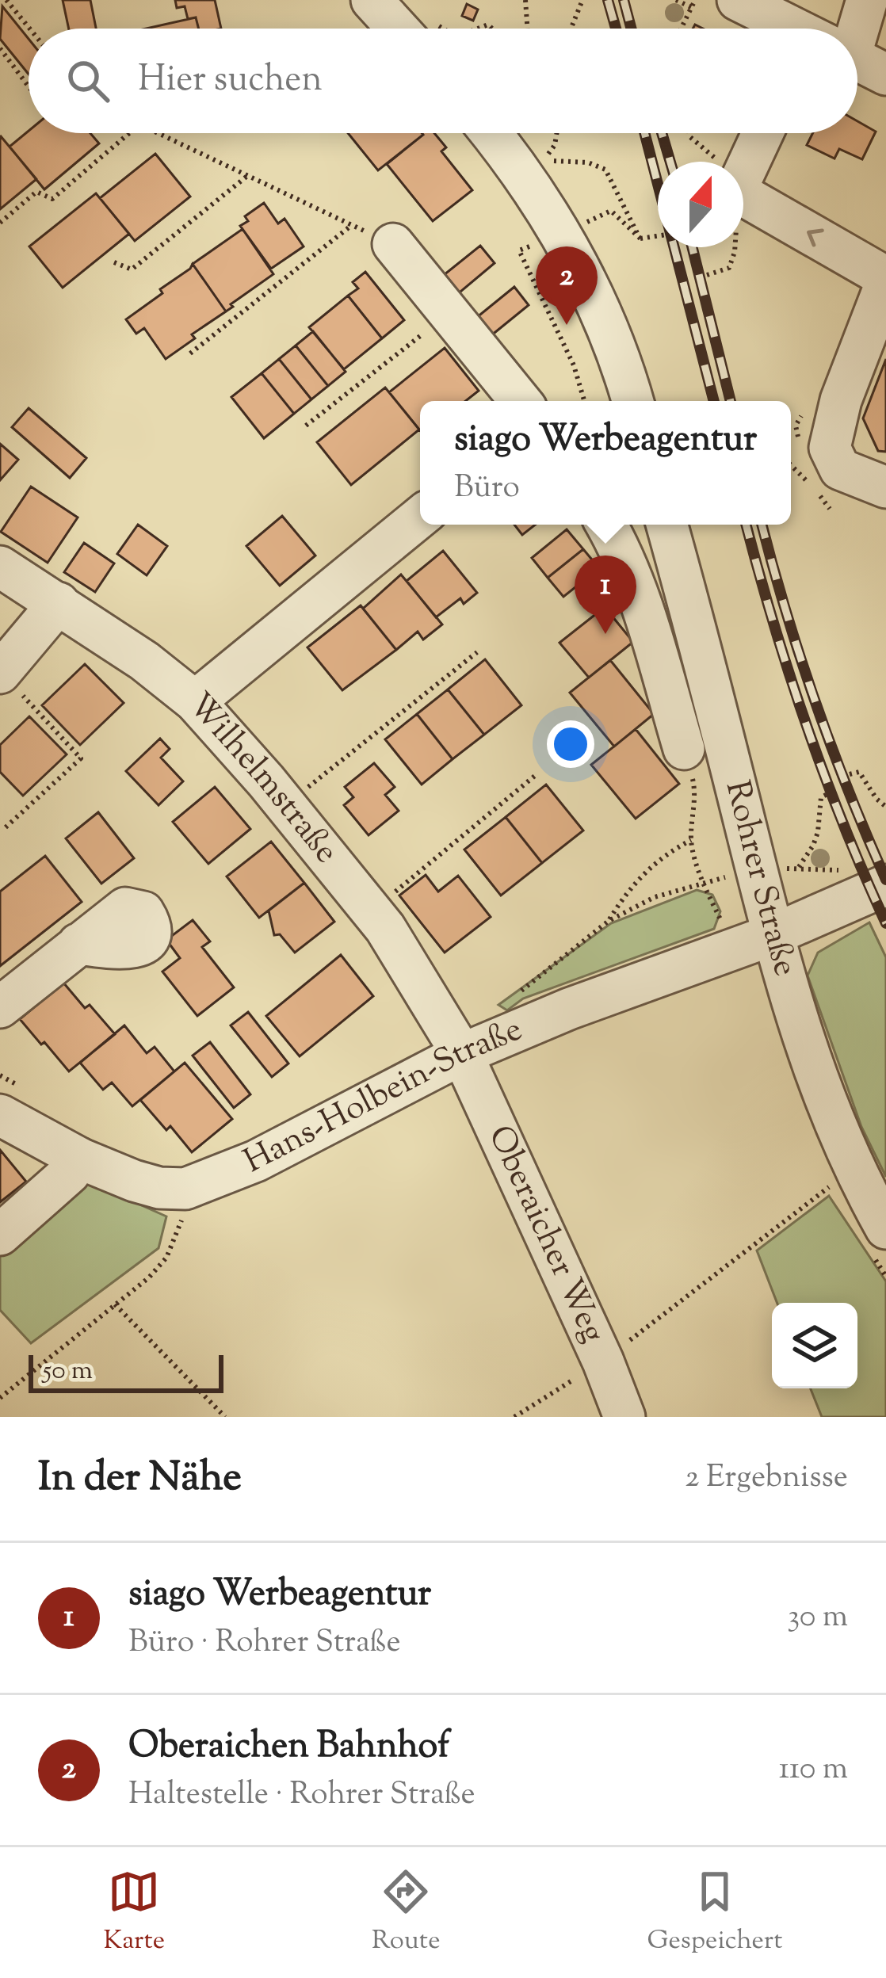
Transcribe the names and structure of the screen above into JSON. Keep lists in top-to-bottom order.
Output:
{
  "streets": {
    "street": [
      "Wilhelmstraße",
      "Rohrer Straße",
      "Hans-Holbein-Straße",
      "Oberaicher Weg"
    ]
  },
  "crossings": [
    ["Wilhelmstraße", "Hans-Holbein-Straße"],
    ["Wilhelmstraße", "Oberaicher Weg"],
    ["Rohrer Straße", "Hans-Holbein-Straße"],
    ["Hans-Holbein-Straße", "Oberaicher Weg"]
  ],
  "scale_bar": "50 m",
  "north": "top",
  "page": {
    "search": "Hier suchen",
    "pins": ["2", "1"],
    "popup": ["siago Werbeagentur", "Büro"],
    "scale": "50 m",
    "heading": ["In der Nähe", "2 Ergebnisse"],
    "list": [
      {
        "mark": "1",
        "name": "siago Werbeagentur",
        "note": "Büro · Rohrer Straße",
        "value": "30 m"
      },
      {
        "mark": "2",
        "name": "Oberaichen Bahnhof",
        "note": "Haltestelle · Rohrer Straße",
        "value": "110 m"
      }
    ],
    "nav": ["Karte", "Route", "Gespeichert"]
  }
}
